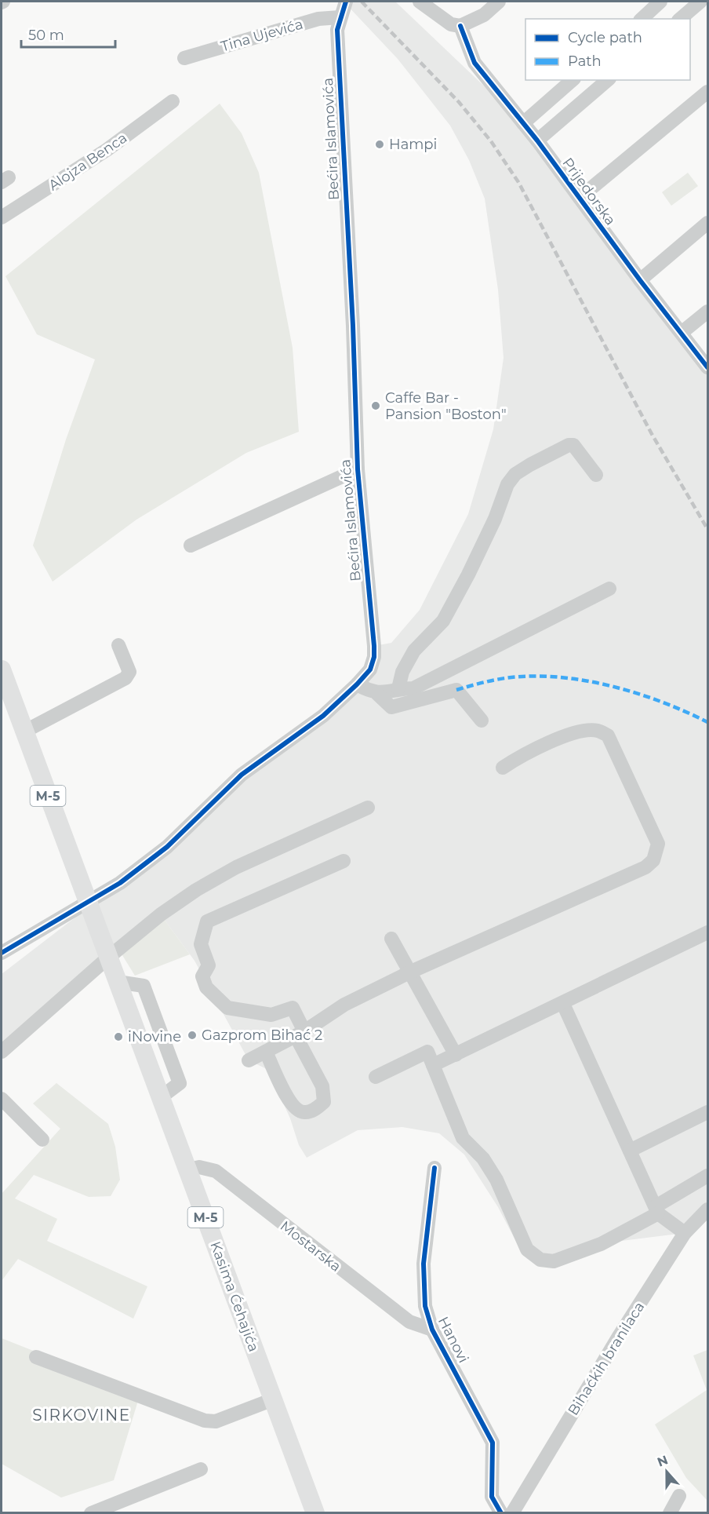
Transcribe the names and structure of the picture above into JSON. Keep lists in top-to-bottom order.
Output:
{
  "streets": {
    "main road": ["M-5", "Kasima Ćehajića"],
    "street": [
      "Tina Ujevića",
      "Bećira Islamovića",
      "Alojza Benca",
      "Prijedorska",
      "Mostarska",
      "Hanovi",
      "Bihaćkih branilaca"
    ]
  },
  "crossings": [
    ["Tina Ujevića", "Bećira Islamovića"],
    ["Bećira Islamovića", "M-5"],
    ["Bećira Islamovića", "Kasima Ćehajića"],
    ["M-5", "Kasima Ćehajića"],
    ["Mostarska", "Kasima Ćehajića"],
    ["Mostarska", "Hanovi"]
  ],
  "districts": ["SIRKOVINE"],
  "places": [
    "Hampi",
    "Caffe Bar - Pansion \"Boston\"",
    "Gazprom Bihać 2",
    "iNovine"
  ],
  "legend": ["Cycle path", "Path"],
  "scale_bar": "50 m",
  "north": "top"
}
